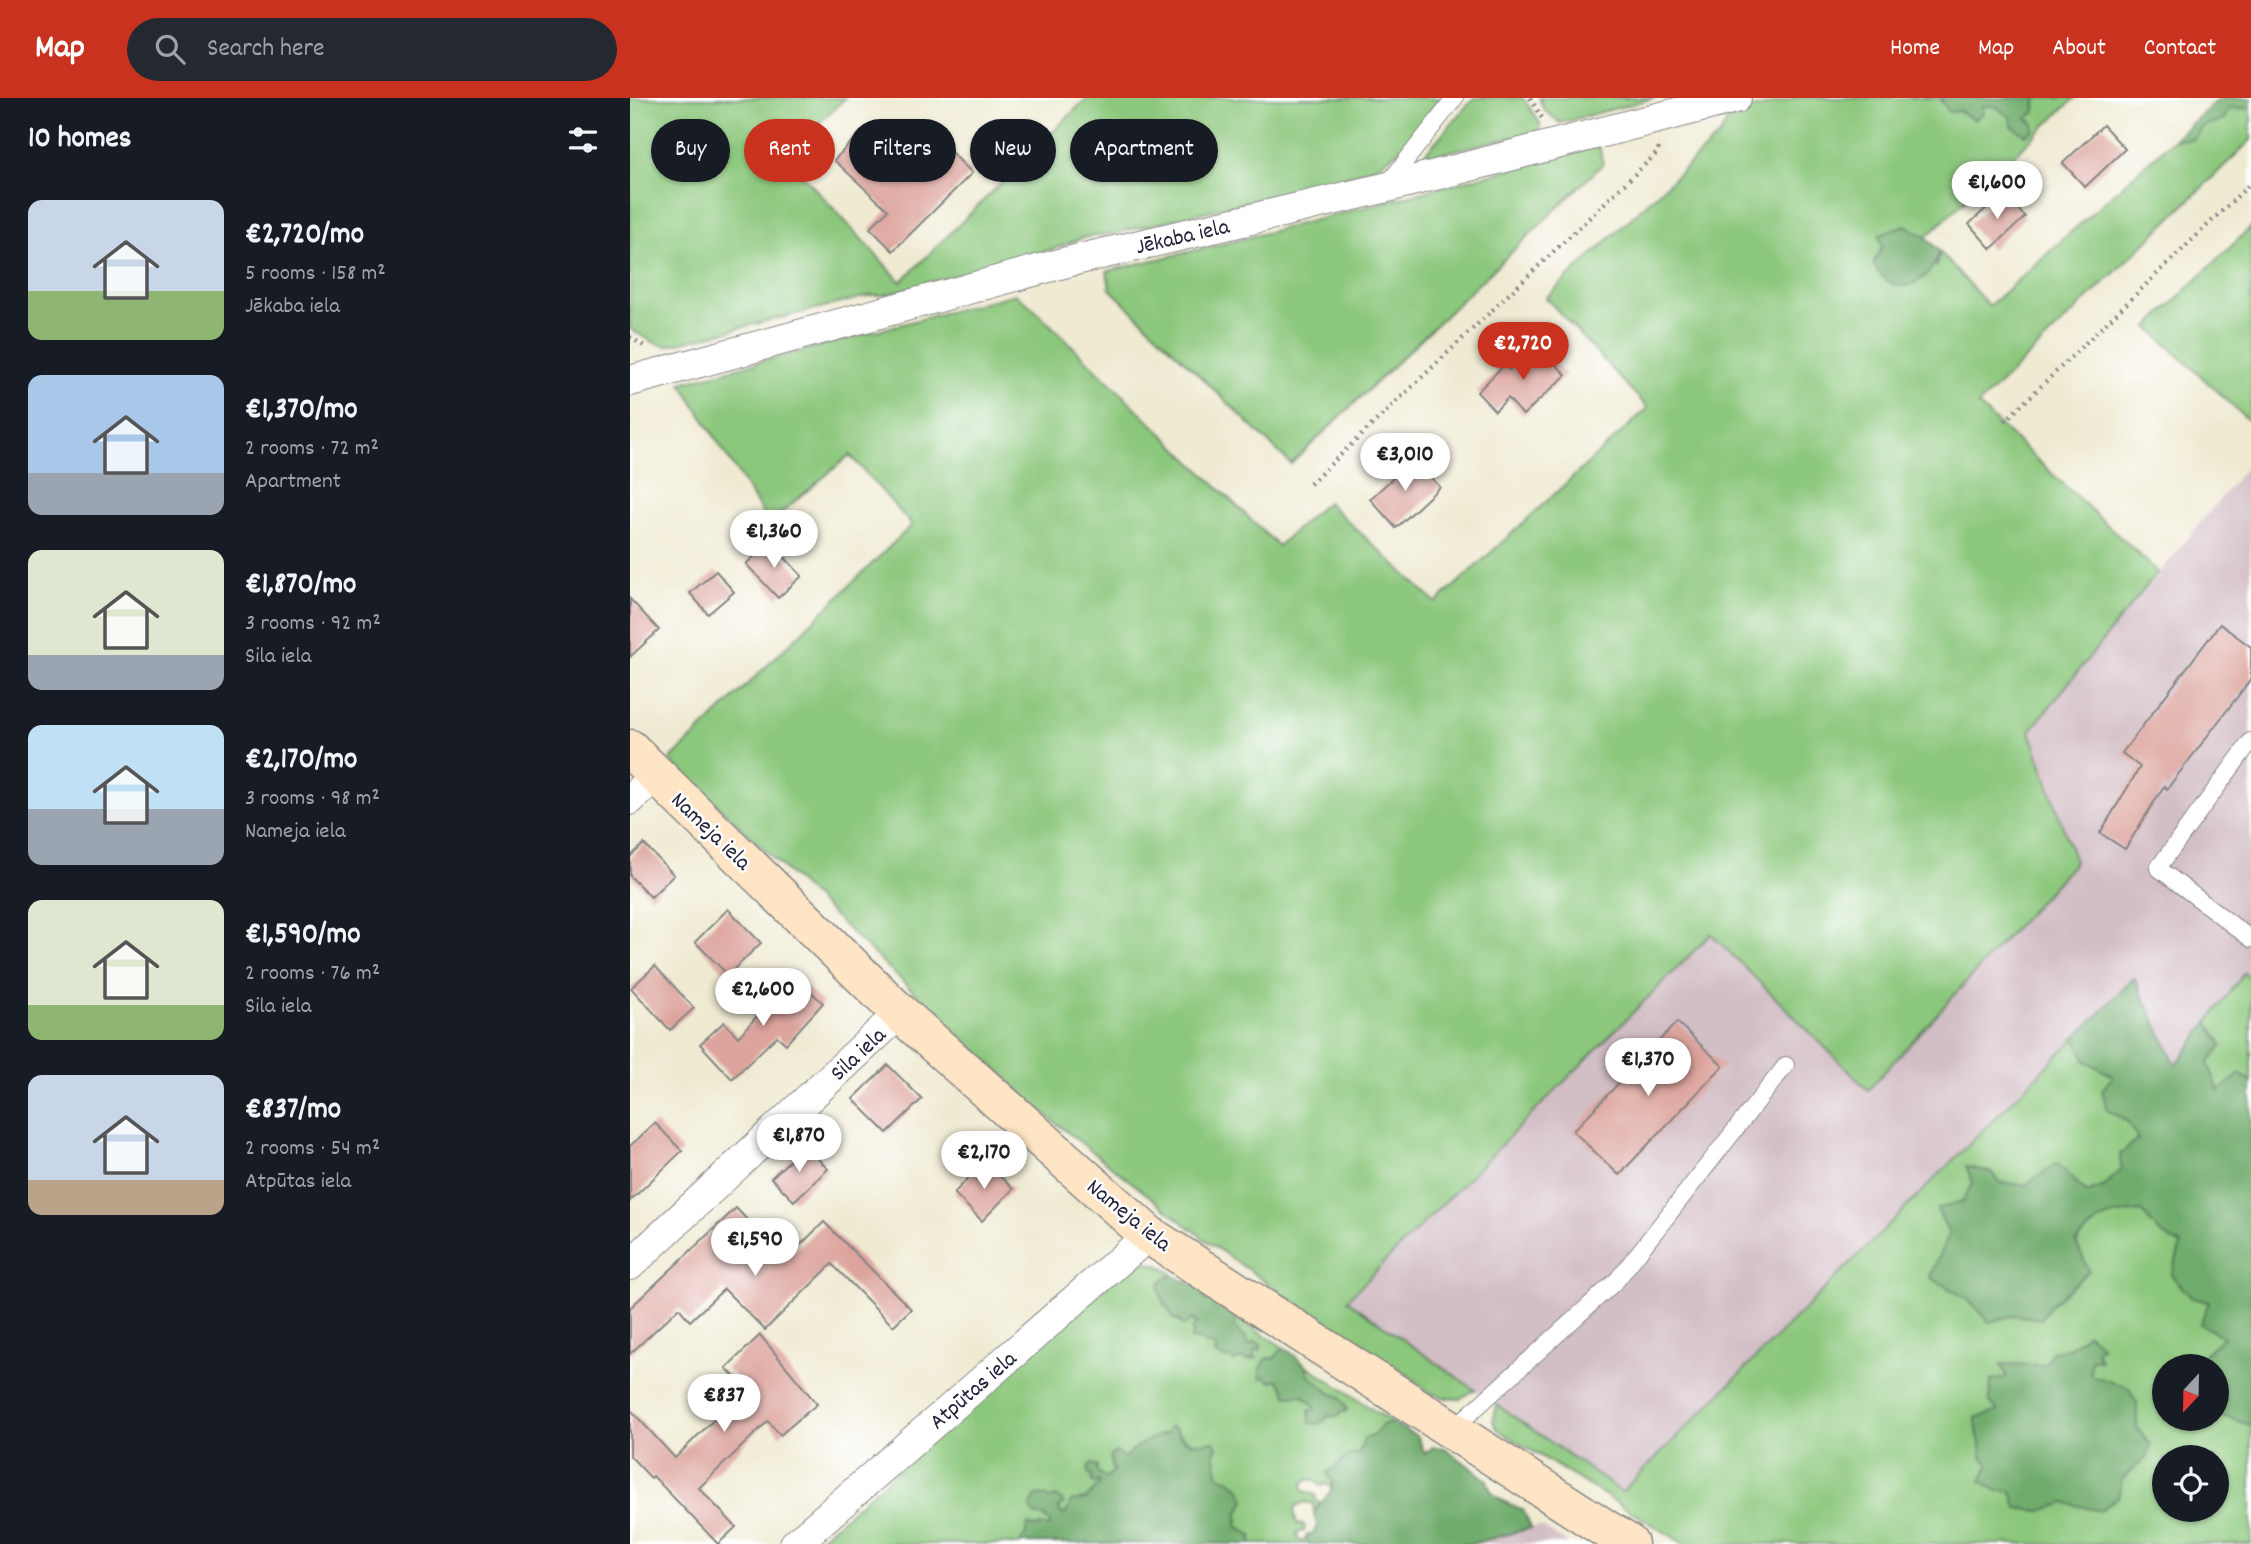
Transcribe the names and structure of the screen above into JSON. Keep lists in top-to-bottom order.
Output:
{
  "streets": {
    "street": [
      "Jēkaba iela",
      "Nameja iela",
      "Sila iela",
      "Atpūtas iela"
    ]
  },
  "crossings": [
    ["Nameja iela", "Sila iela"],
    ["Nameja iela", "Atpūtas iela"]
  ],
  "north": "bottom",
  "page": {
    "header": "Map",
    "search": "Search here",
    "nav": [
      "Home",
      "Map",
      "About",
      "Contact"
    ],
    "heading": "10 homes",
    "chip": [
      "Buy",
      "Rent",
      "Filters",
      "New",
      "Apartment"
    ],
    "price": [
      "€1,600",
      "€2,720",
      "€3,010",
      "€1,360",
      "€2,600",
      "€1,370",
      "€1,870",
      "€2,170",
      "€1,590",
      "€837"
    ],
    "list": [
      {
        "name": "€2,720/mo",
        "note": "5 rooms · 158 m² · Jēkaba iela"
      },
      {
        "name": "€1,370/mo",
        "note": "2 rooms · 72 m² · Apartment"
      },
      {
        "name": "€1,870/mo",
        "note": "3 rooms · 92 m² · Sila iela"
      },
      {
        "name": "€2,170/mo",
        "note": "3 rooms · 98 m² · Nameja iela"
      },
      {
        "name": "€1,590/mo",
        "note": "2 rooms · 76 m² · Sila iela"
      },
      {
        "name": "€837/mo",
        "note": "2 rooms · 54 m² · Atpūtas iela"
      }
    ]
  }
}
